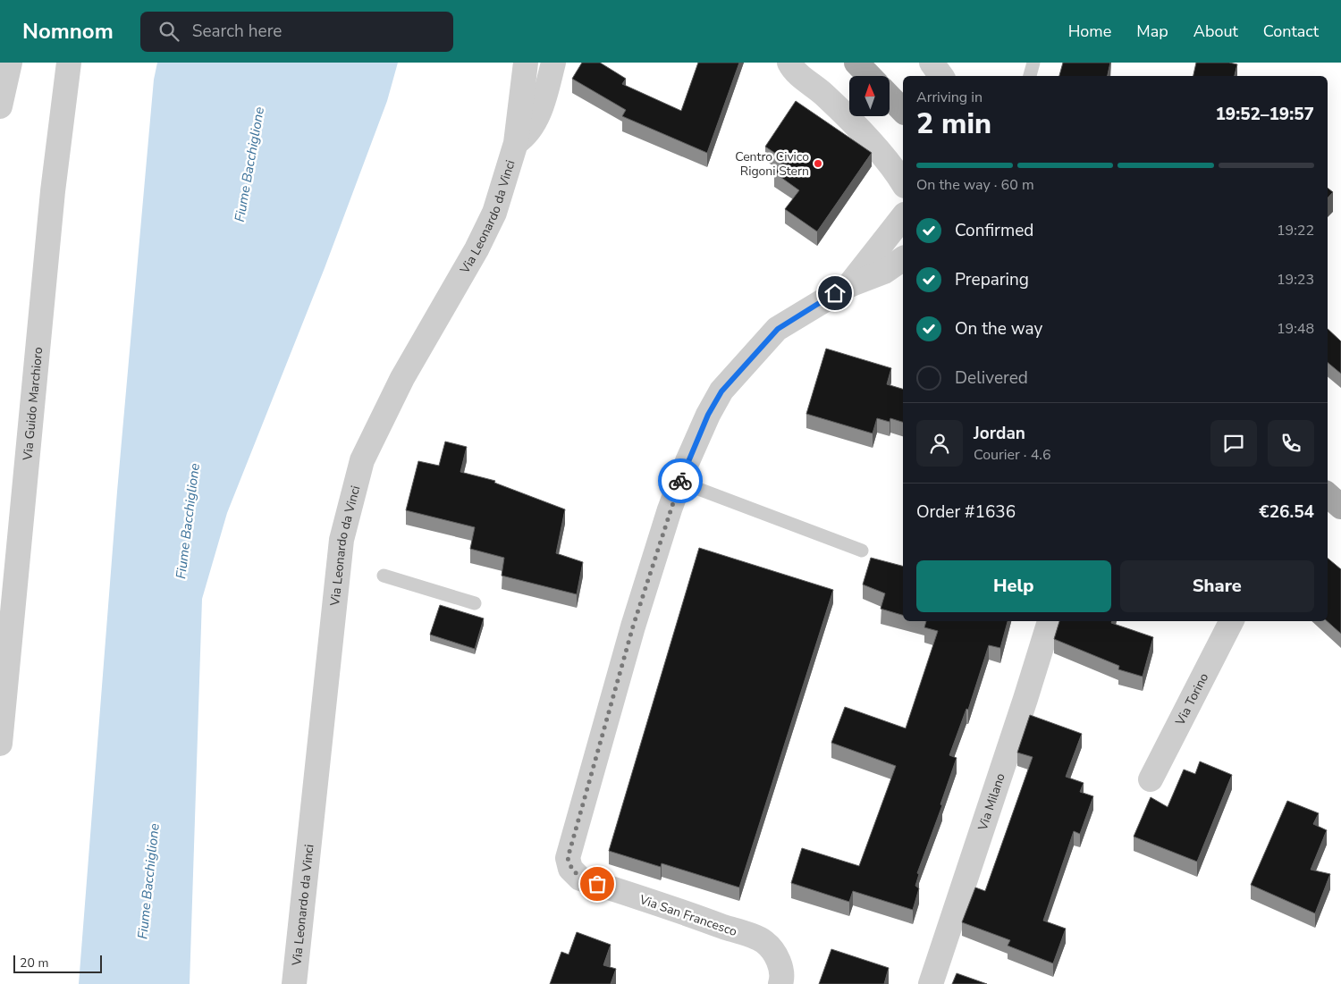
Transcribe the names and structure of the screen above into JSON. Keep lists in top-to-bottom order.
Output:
{
  "streets": {
    "street": [
      "Via Leonardo da Vinci",
      "Via Guido Marchioro",
      "Via Torino",
      "Via Milano",
      "Via San Francesco"
    ]
  },
  "water": ["Fiume Bacchiglione"],
  "places": ["Centro Civico Rigoni Stern"],
  "scale_bar": "20 m",
  "north": "top",
  "page": {
    "header": "Nomnom",
    "search": "Search here",
    "nav": [
      "Home",
      "Map",
      "About",
      "Contact"
    ],
    "heading": ["2 min", "Arriving in", "19:52–19:57"],
    "panel": [
      "Jordan",
      "Courier · 4.6",
      "Order #1636",
      "€26.54"
    ],
    "bar": "On the way · 60 m",
    "list": [
      ["Confirmed", "19:22"],
      ["Preparing", "19:23"],
      ["On the way", "19:48"],
      "Delivered"
    ],
    "buttons": ["Help", "Share"],
    "scale": "20 m"
  }
}
